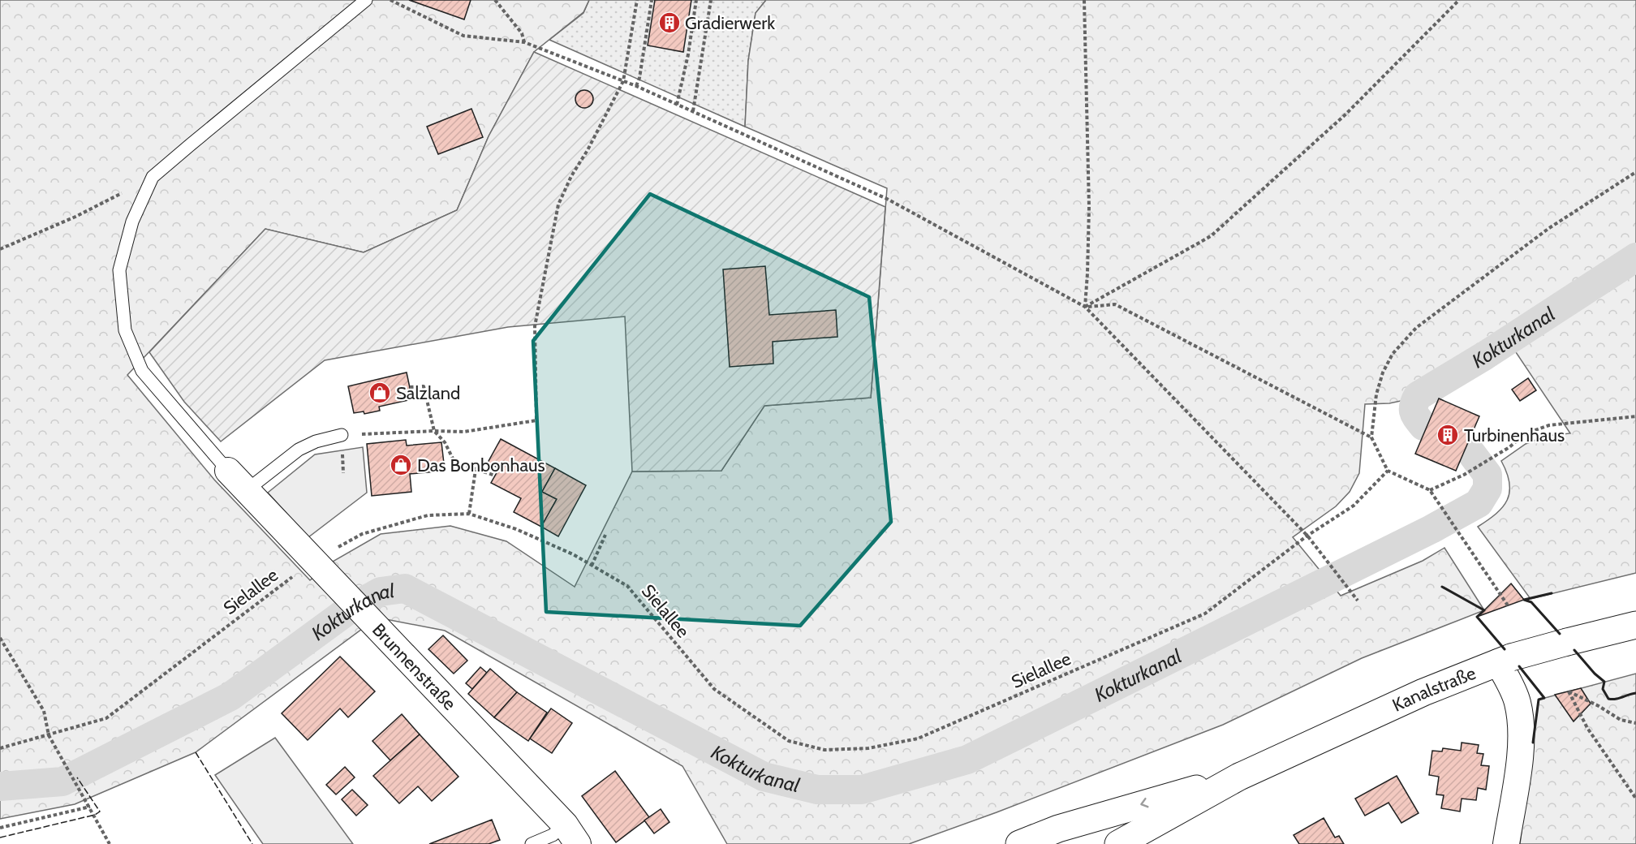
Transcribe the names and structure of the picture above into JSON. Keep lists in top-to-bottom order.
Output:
{
  "streets": {
    "main road": ["Kanalstraße"],
    "street": ["Brunnenstraße"],
    "path": ["Sielallee"]
  },
  "crossings": [
    ["Sielallee", "Brunnenstraße"]
  ],
  "water": ["Kokturkanal"],
  "places": {
    "building": ["Gradierwerk", "Turbinenhaus"],
    "shop": ["Salzland", "Das Bonbonhaus"]
  }
}
